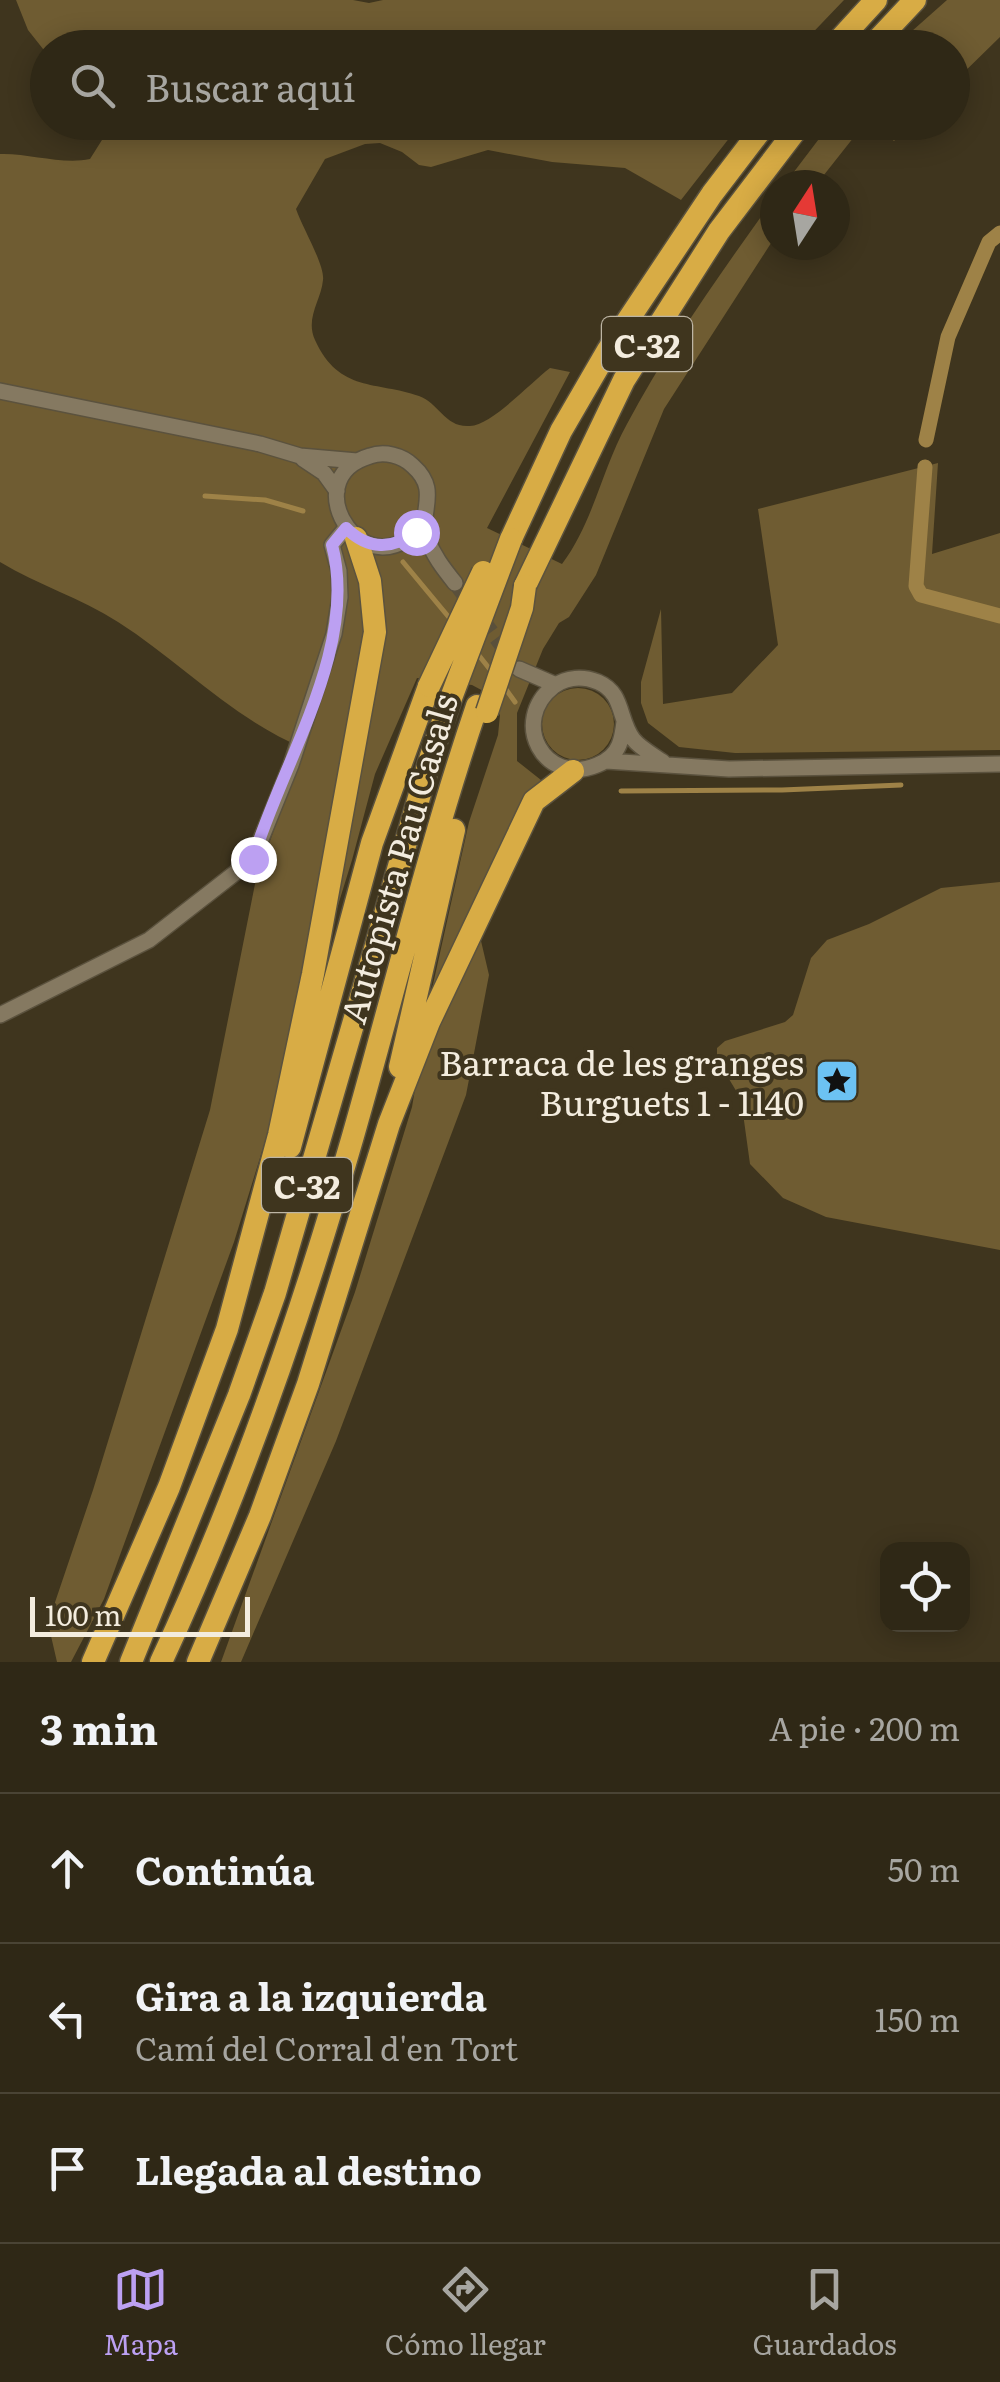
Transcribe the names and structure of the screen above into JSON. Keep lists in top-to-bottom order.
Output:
{
  "streets": {
    "highway": ["C-32", "Autopista Pau Casals"]
  },
  "places": {
    "place": ["Barraca de les granges Burguets 1 - 1140"]
  },
  "scale_bar": "100 m",
  "north": "top",
  "page": {
    "search": "Buscar aquí",
    "scale": "100 m",
    "heading": ["3 min", "A pie · 200 m"],
    "list": [
      ["Continúa", "50 m"],
      ["Gira a la izquierda", "Camí del Corral d'en Tort", "150 m"],
      "Llegada al destino"
    ],
    "nav": ["Mapa", "Cómo llegar", "Guardados"]
  }
}
